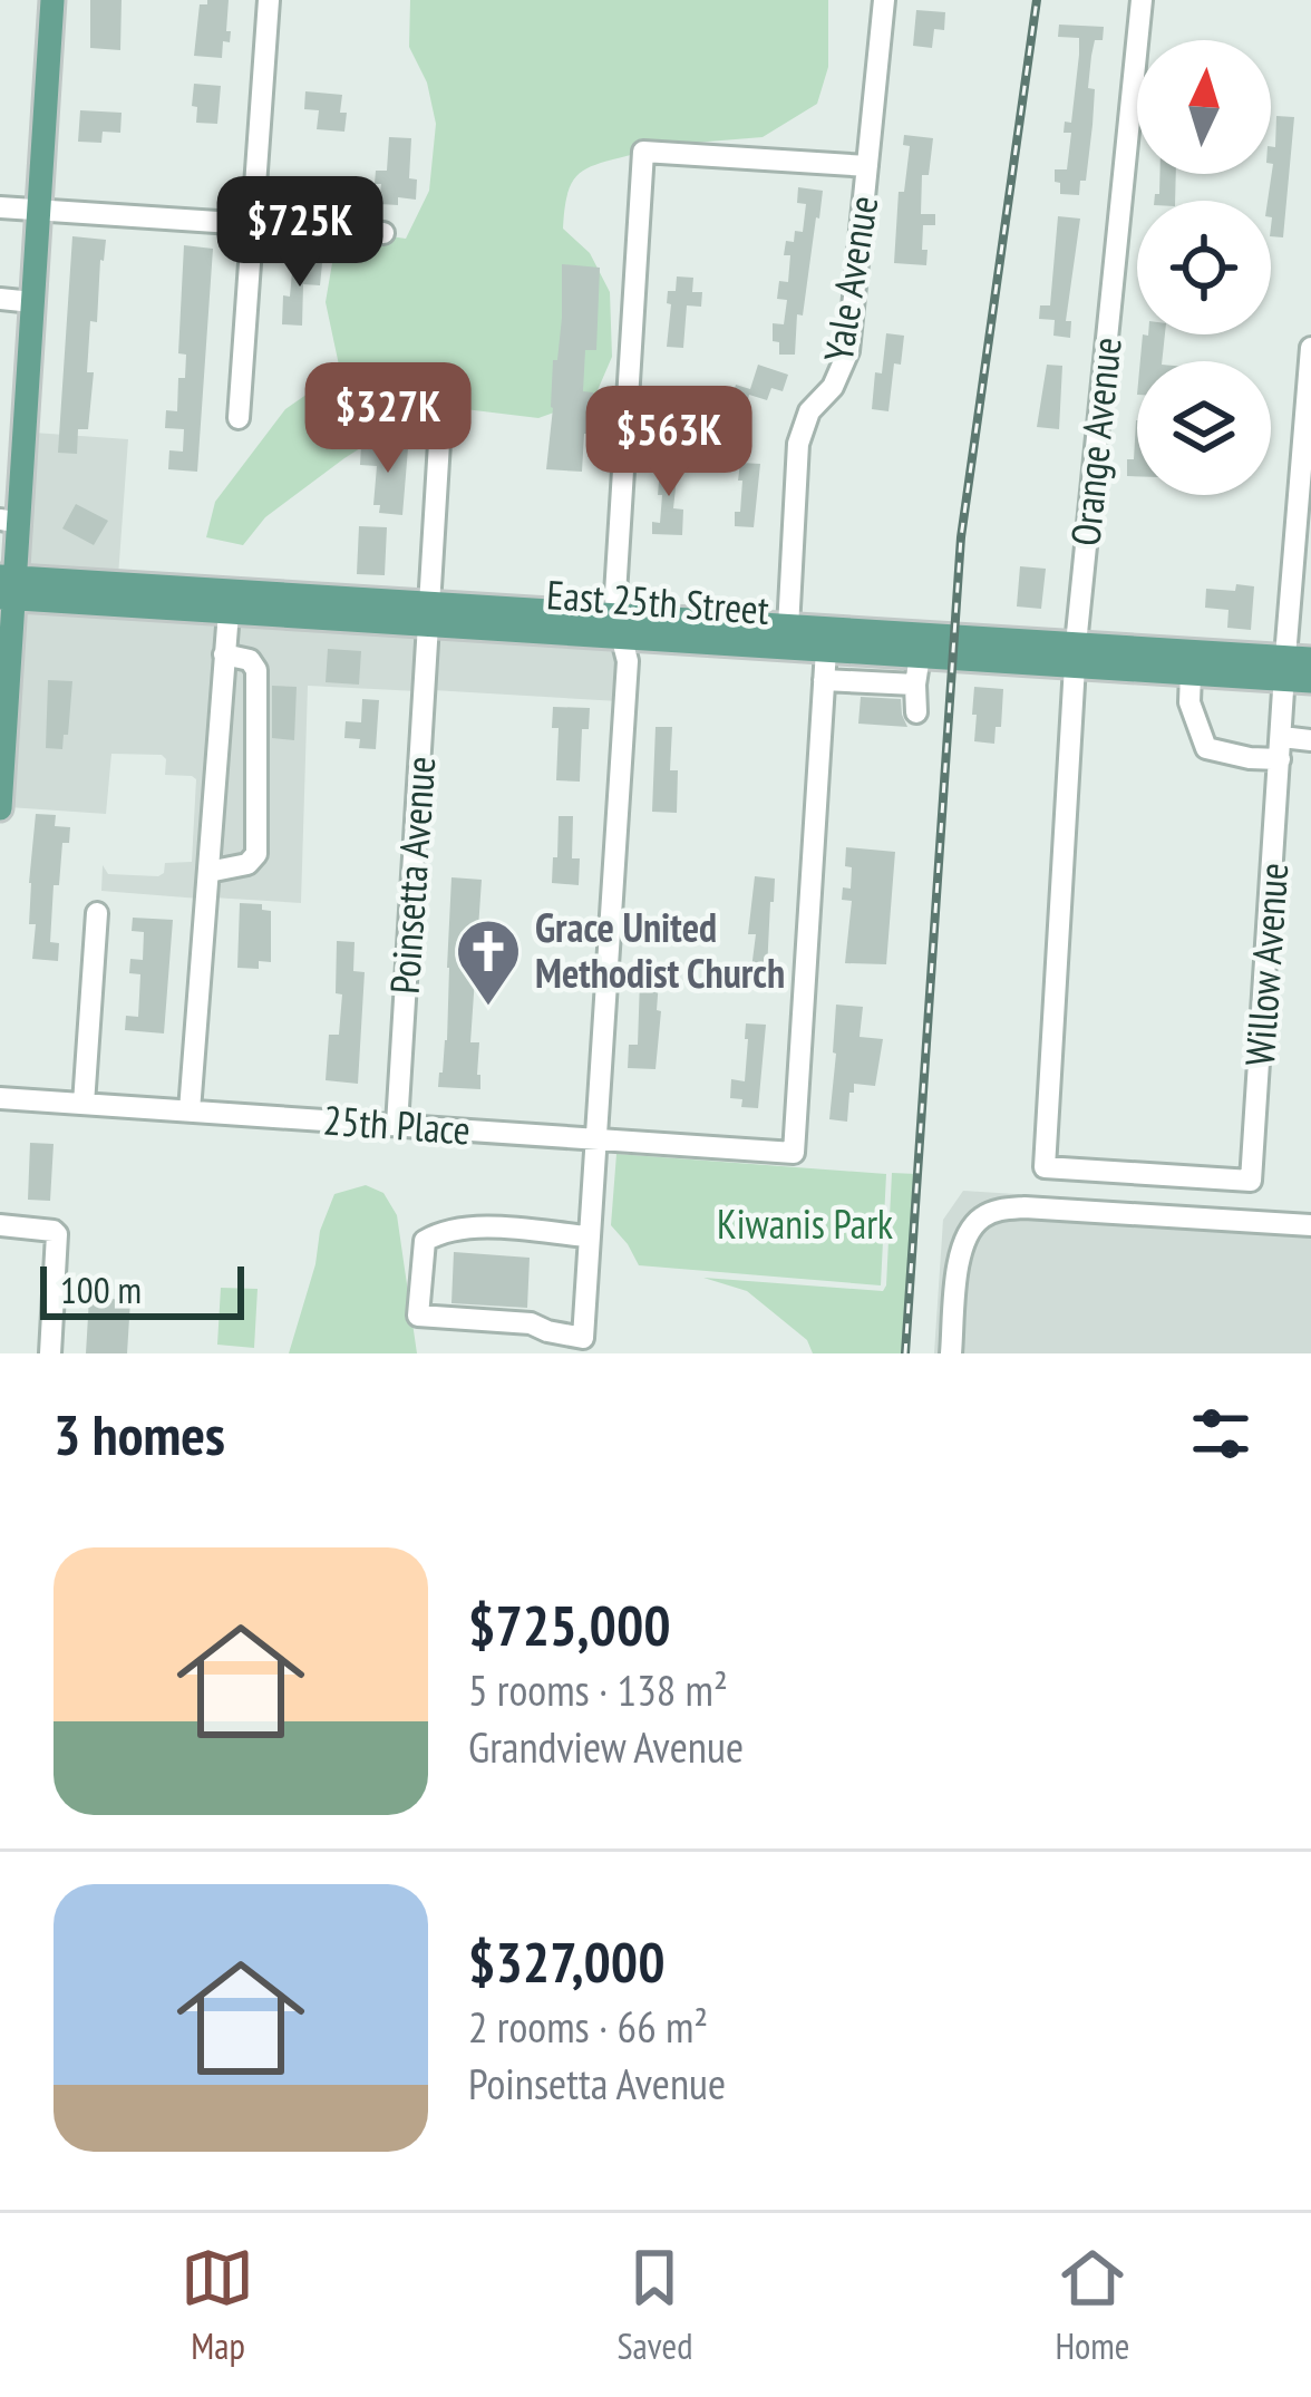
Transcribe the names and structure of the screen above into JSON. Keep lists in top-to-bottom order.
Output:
{
  "streets": {
    "main road": ["East 25th Street"],
    "street": [
      "Yale Avenue",
      "Orange Avenue",
      "Poinsetta Avenue",
      "Willow Avenue",
      "25th Place"
    ]
  },
  "crossings": [
    ["Yale Avenue", "East 25th Street"],
    ["Orange Avenue", "East 25th Street"],
    ["Orange Avenue", "Willow Avenue"],
    ["East 25th Street", "Poinsetta Avenue"],
    ["East 25th Street", "Willow Avenue"],
    ["Poinsetta Avenue", "25th Place"]
  ],
  "parks": ["Kiwanis Park"],
  "places": {
    "church": ["Grace United Methodist Church"]
  },
  "scale_bar": "100 m",
  "north": "top",
  "page": {
    "price": ["$725K", "$327K", "$563K"],
    "scale": "100 m",
    "heading": "3 homes",
    "list": [
      {
        "name": "$725,000",
        "note": "5 rooms · 138 m² · Grandview Avenue"
      },
      {
        "name": "$327,000",
        "note": "2 rooms · 66 m² · Poinsetta Avenue"
      }
    ],
    "tabs": ["Map", "Saved", "Home"]
  }
}
